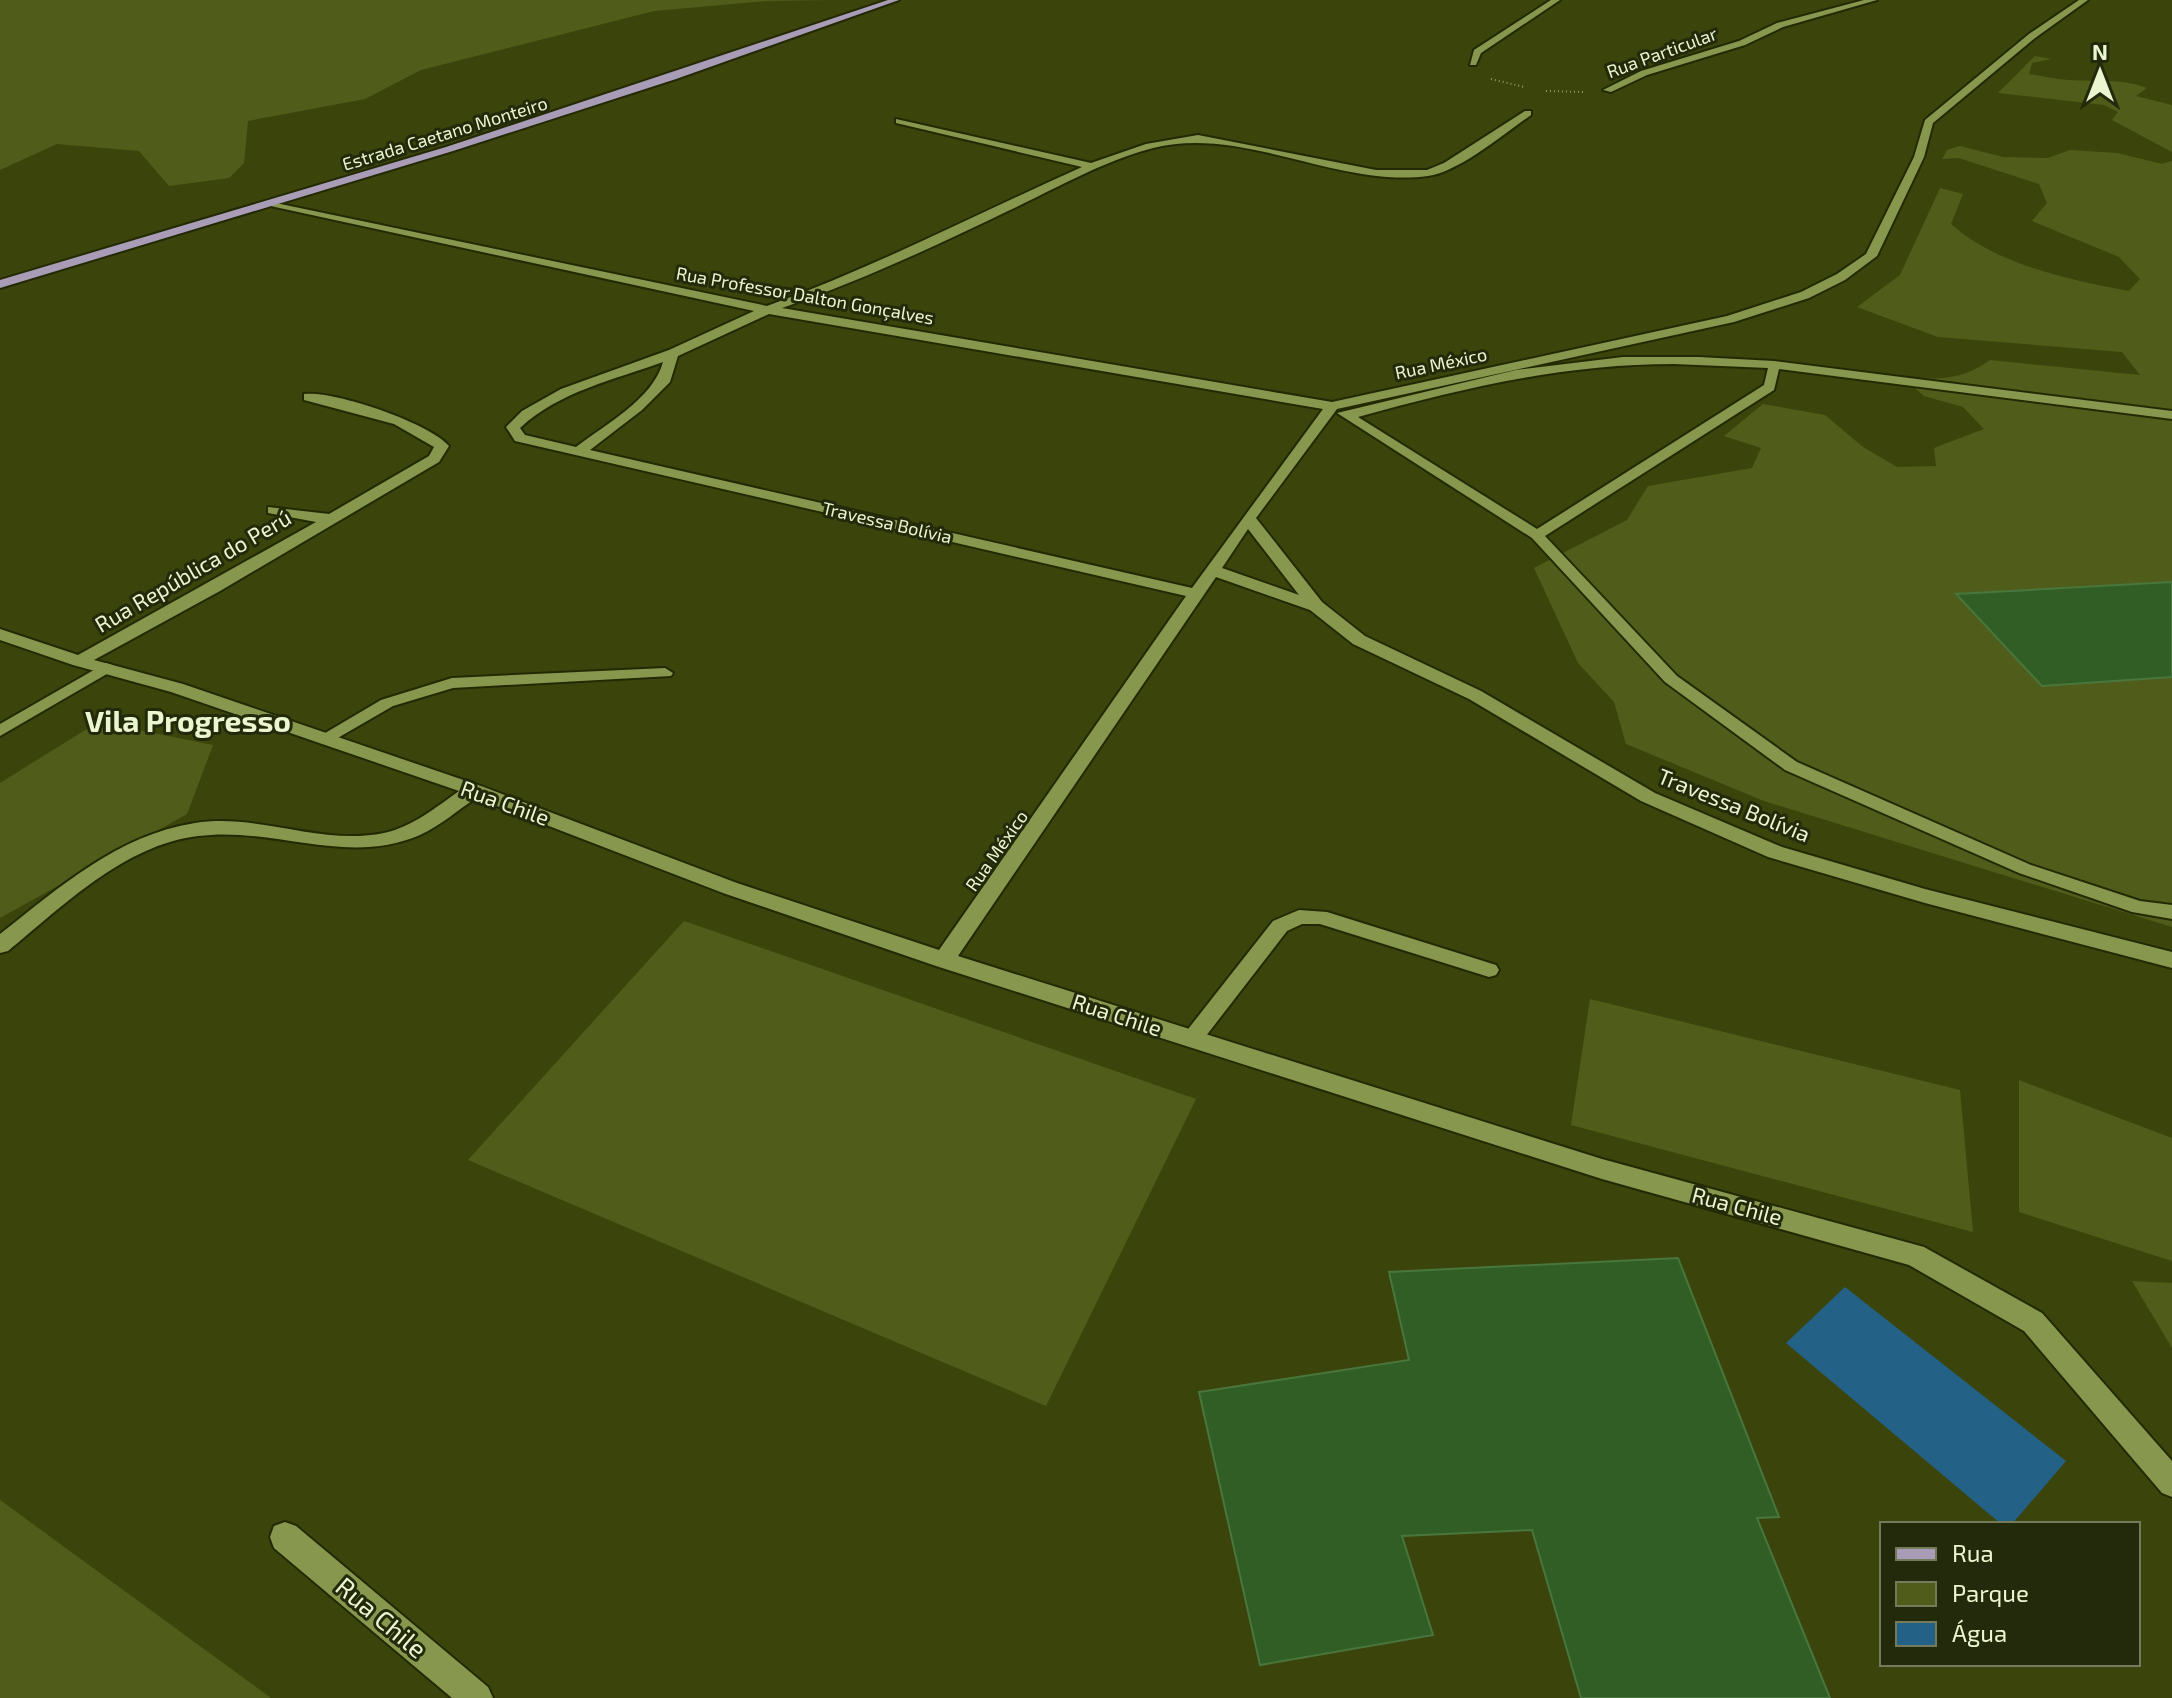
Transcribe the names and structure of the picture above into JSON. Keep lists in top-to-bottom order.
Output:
{
  "streets": {
    "main road": ["Estrada Caetano Monteiro"],
    "street": [
      "Rua Particular",
      "Rua Professor Dalton Gonçalves",
      "Rua México",
      "Travessa Bolívia",
      "Rua República do Perú",
      "Rua Chile"
    ]
  },
  "crossings": [
    ["Estrada Caetano Monteiro", "Rua Professor Dalton Gonçalves"],
    ["Rua Professor Dalton Gonçalves", "Rua México"],
    ["Rua Professor Dalton Gonçalves", "Travessa Bolívia"],
    ["Rua México", "Travessa Bolívia"],
    ["Rua México", "Rua Chile"],
    ["Rua República do Perú", "Rua Chile"]
  ],
  "districts": ["Vila Progresso"],
  "legend": ["Rua", "Parque", "Água"],
  "north": "top"
}
